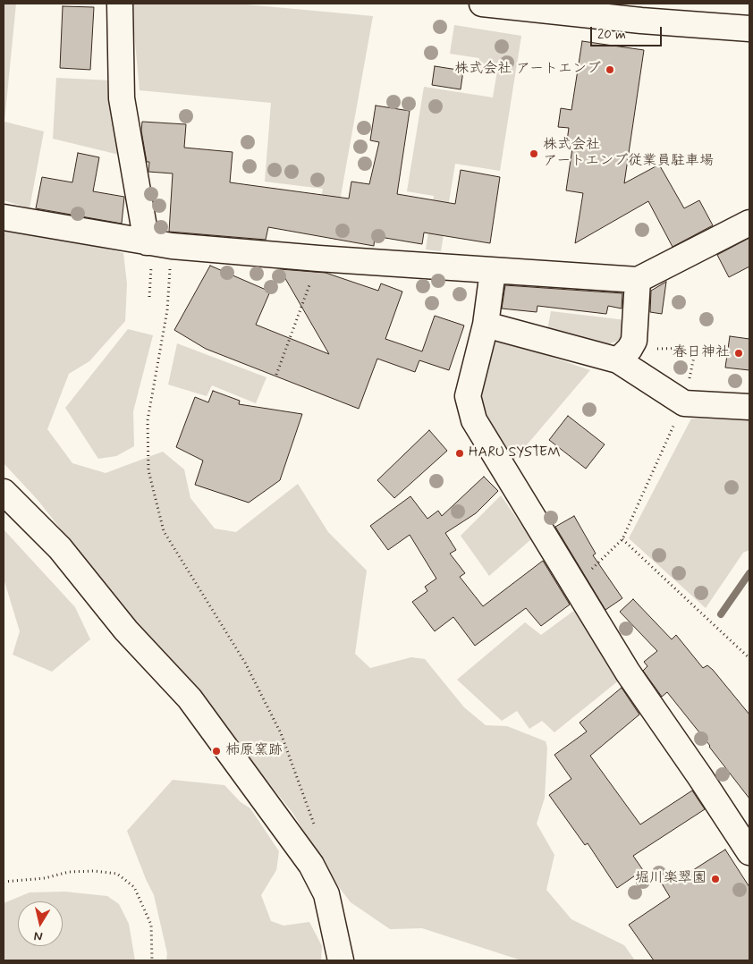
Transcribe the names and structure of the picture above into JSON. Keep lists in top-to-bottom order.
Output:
{
  "places": [
    "株式会社 アートエンブ",
    "株式会社 アートエンブ従業員駐車場",
    "春日神社",
    "HARU SYSTEM",
    "柿原窯跡",
    "堀川楽翠園"
  ],
  "scale_bar": "20 m",
  "north": "bottom"
}
